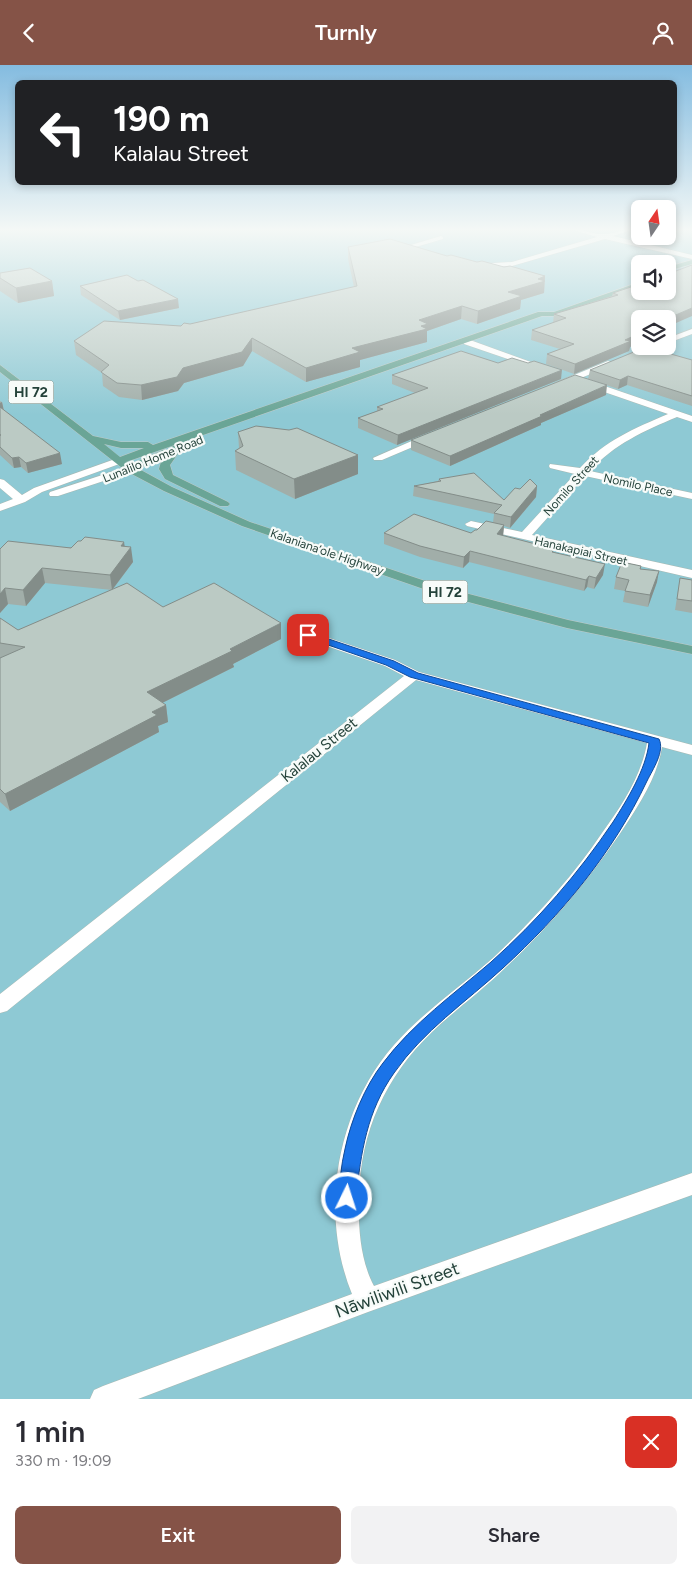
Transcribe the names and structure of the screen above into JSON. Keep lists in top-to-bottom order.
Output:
{
  "streets": {
    "main road": ["HI 72", "Lunalilo Home Road", "Kalaniana’ole Highway"],
    "street": [
      "Nomilo Place",
      "Nomilo Street",
      "Hanakapiai Street",
      "Kalalau Street",
      "Nāwiliwili Street"
    ]
  },
  "crossings": [
    ["Lunalilo Home Road", "Kalaniana’ole Highway"],
    ["Nomilo Place", "Nomilo Street"],
    ["Nomilo Street", "Hanakapiai Street"]
  ],
  "north": "top",
  "page": {
    "header": "Turnly",
    "turn": ["190 m", "Kalalau Street"],
    "heading": ["1 min", "330 m · 19:09"],
    "buttons": ["Exit", "Share"]
  }
}
